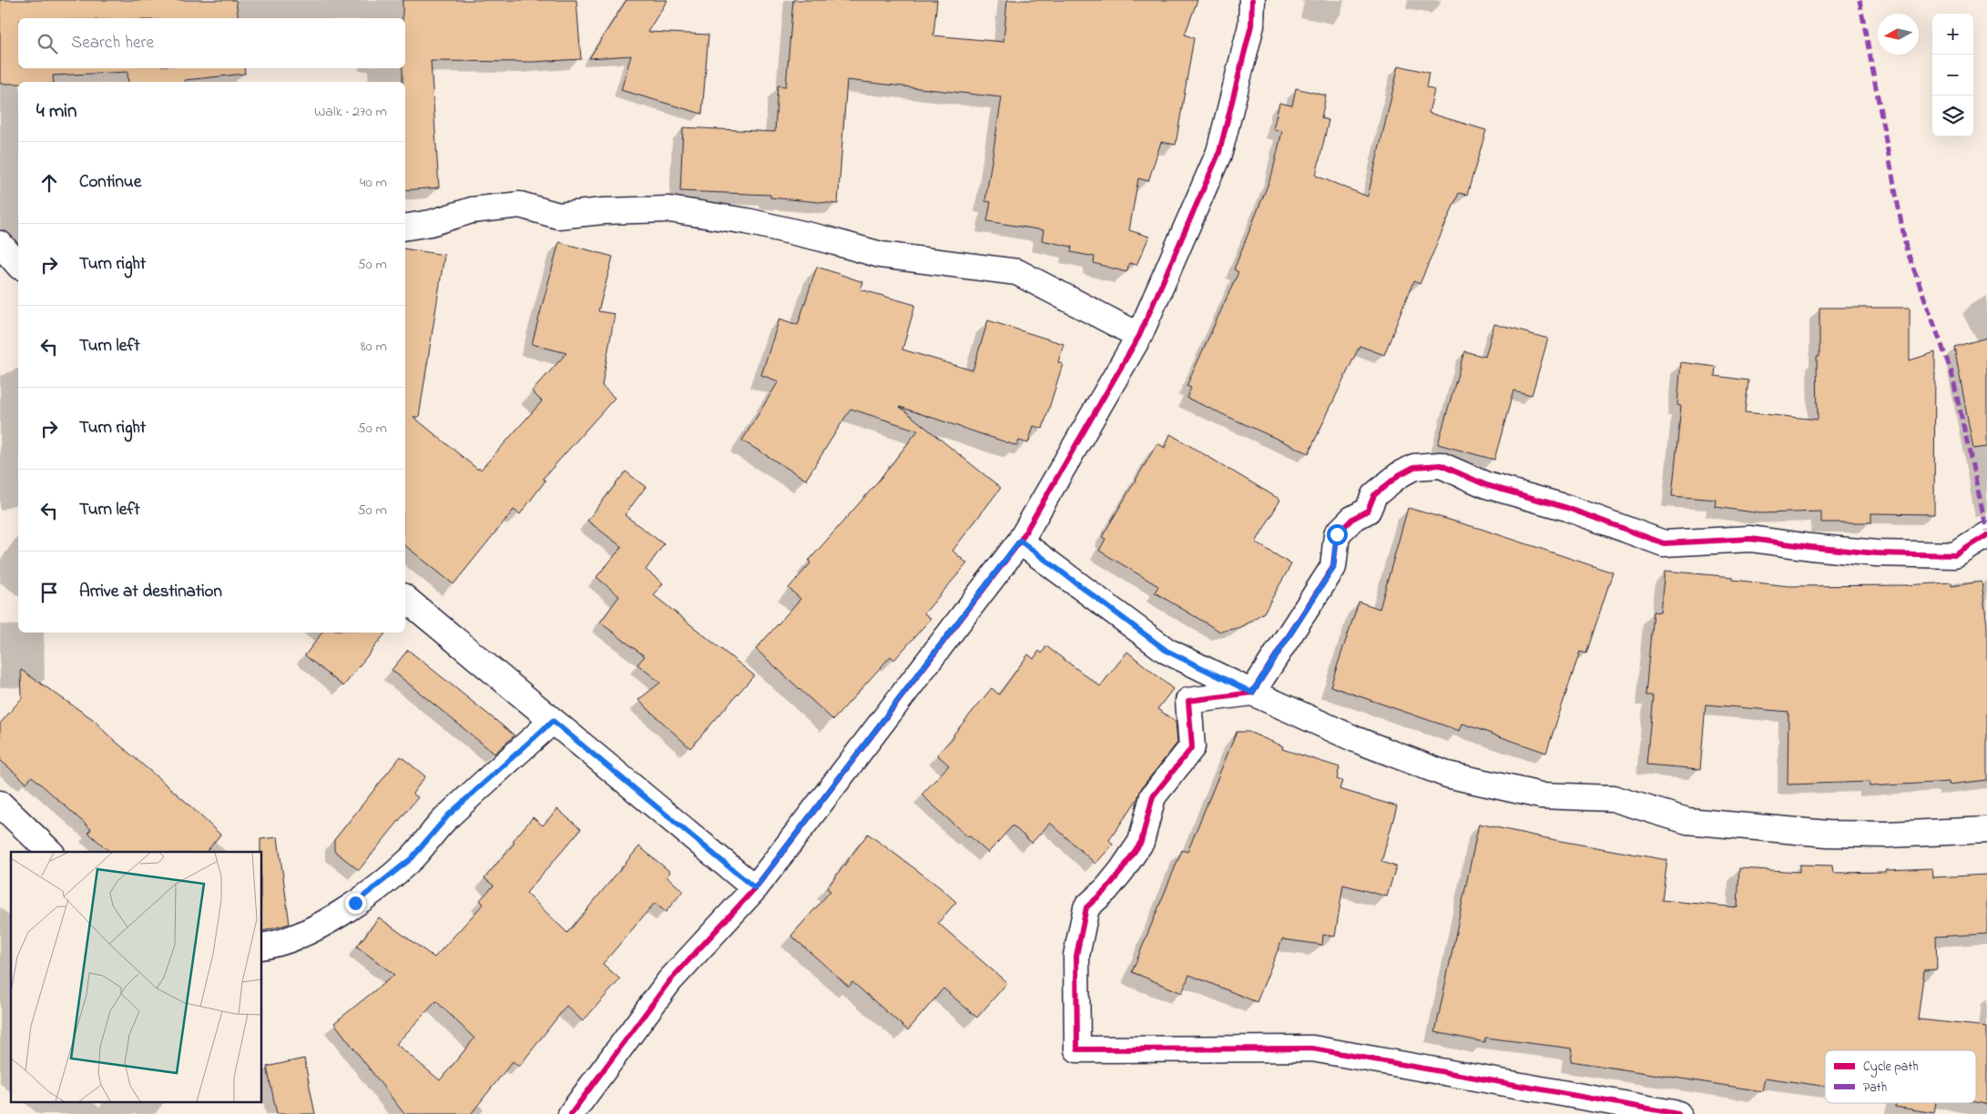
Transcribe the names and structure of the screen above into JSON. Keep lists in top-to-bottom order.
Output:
{
  "legend": ["Cycle path", "Path"],
  "north": "left",
  "page": {
    "map_buttons": ["+", "−"],
    "search": "Search here",
    "heading": ["4 min", "Walk · 270 m"],
    "list": [
      ["Continue", "40 m"],
      ["Turn right", "50 m"],
      ["Turn left", "80 m"],
      ["Turn right", "50 m"],
      ["Turn left", "50 m"],
      "Arrive at destination"
    ]
  }
}
